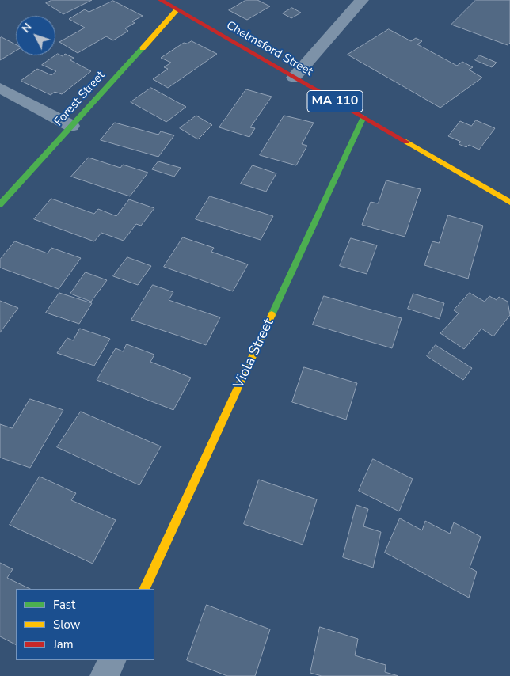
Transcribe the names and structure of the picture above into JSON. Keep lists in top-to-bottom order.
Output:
{
  "streets": {
    "street": [
      "Chelmsford Street",
      "Forest Street",
      "MA 110",
      "Viola Street"
    ]
  },
  "crossings": [
    ["Chelmsford Street", "Forest Street"],
    ["Chelmsford Street", "Viola Street"]
  ],
  "legend": ["Fast", "Slow", "Jam"],
  "north": "top left"
}
